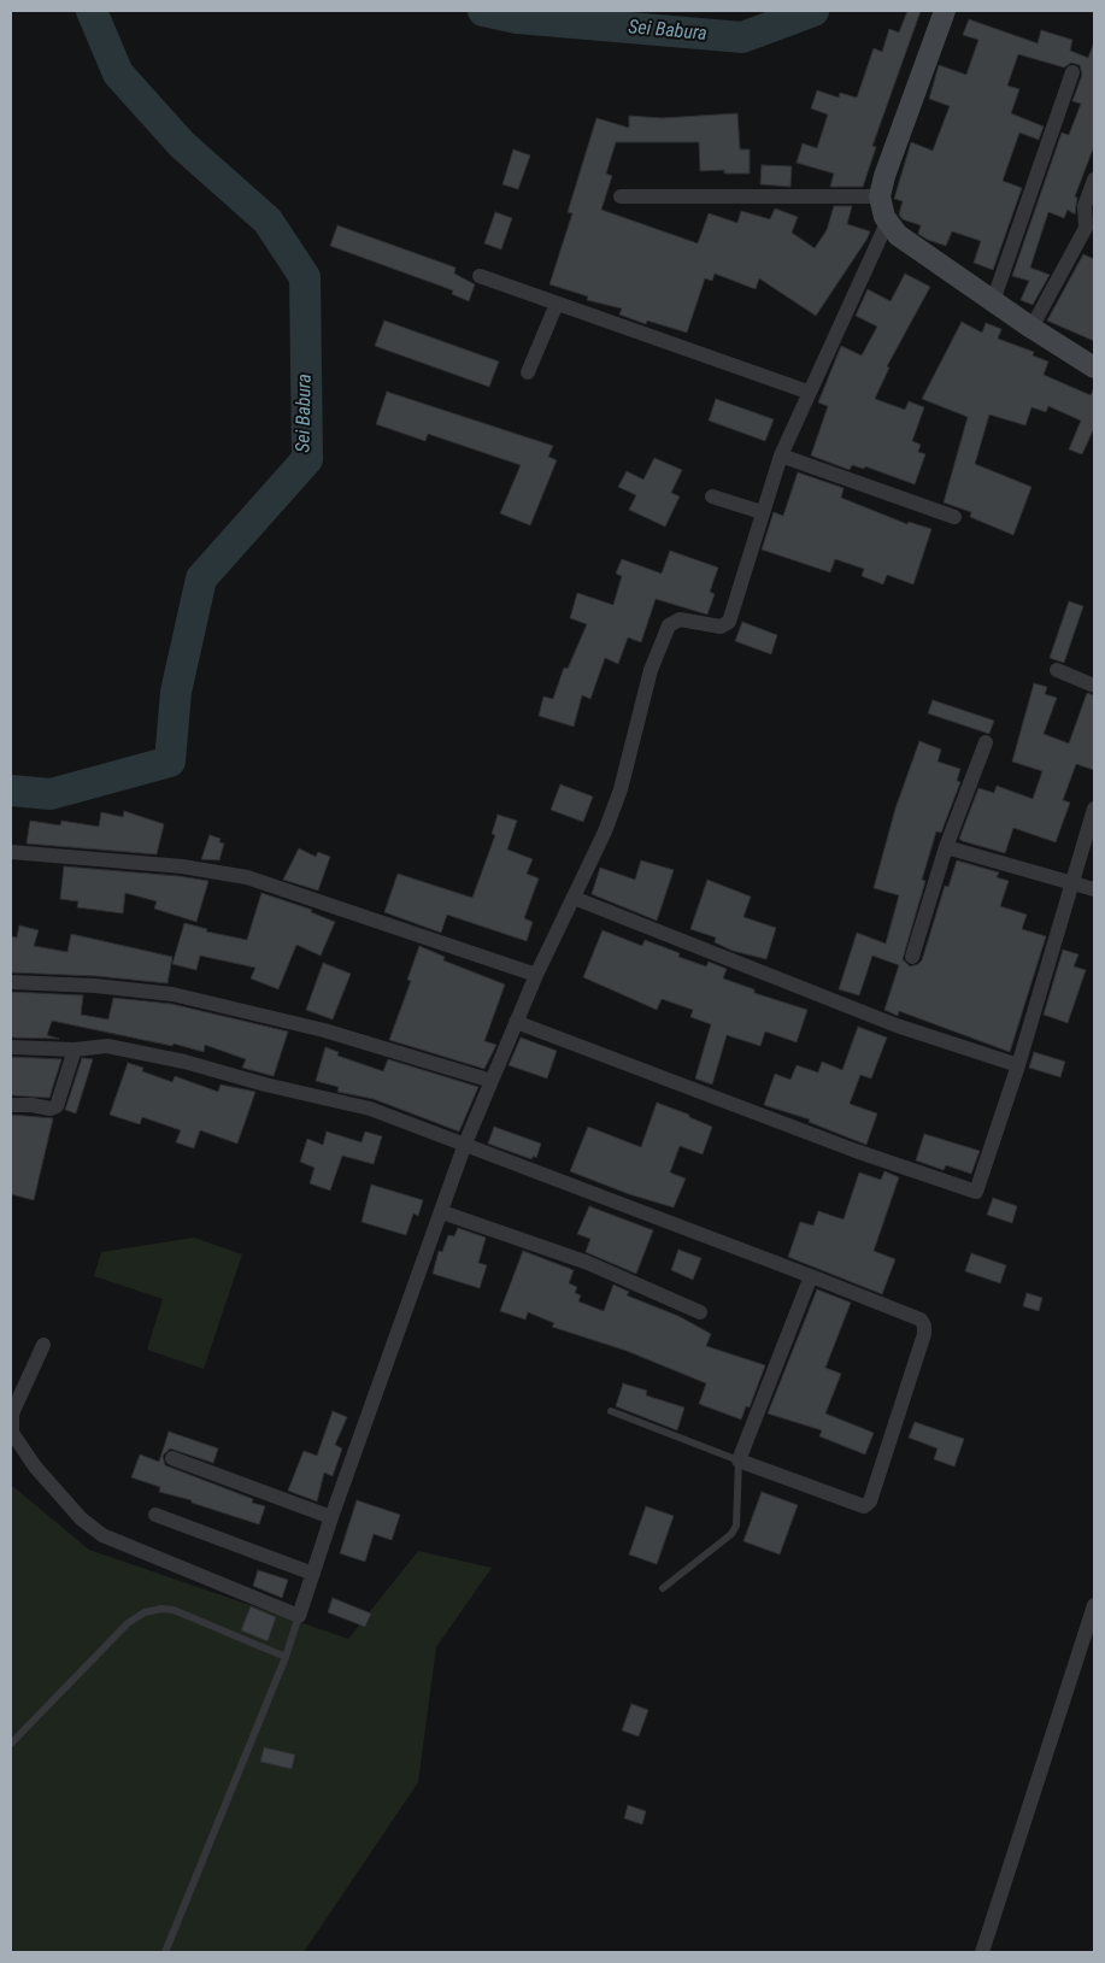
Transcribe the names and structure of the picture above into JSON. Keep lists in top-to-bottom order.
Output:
{
  "water": ["Sei Babura"]
}
